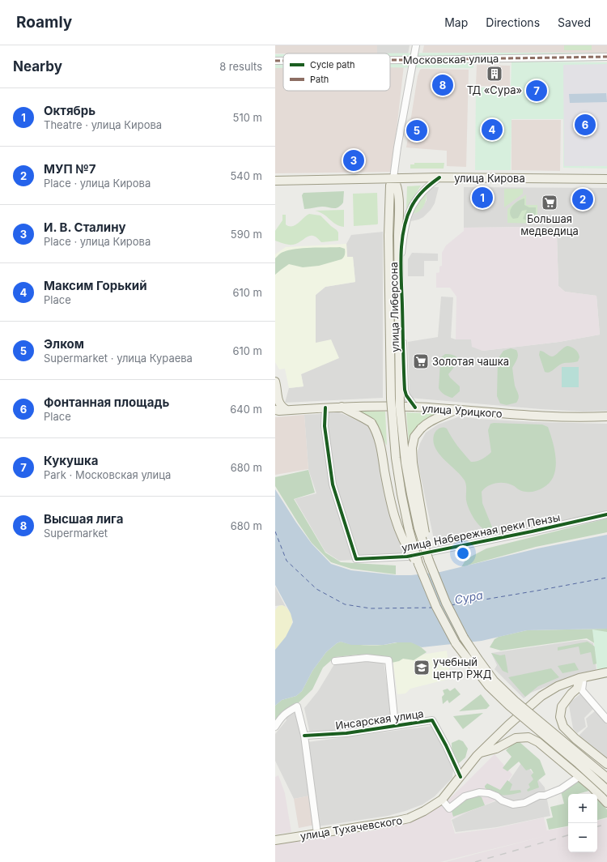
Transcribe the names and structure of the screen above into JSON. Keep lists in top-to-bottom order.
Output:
{
  "streets": {
    "main road": ["улица Кирова", "улица Урицкого", "улица Тухачевского"],
    "street": [
      "Московская улица",
      "улица Либерсона",
      "улица Набережная реки Пензы",
      "Инсарская улица"
    ]
  },
  "crossings": [
    ["улица Кирова", "улица Либерсона"],
    ["улица Либерсона", "улица Урицкого"],
    ["улица Урицкого", "улица Набережная реки Пензы"],
    ["Инсарская улица", "улица Тухачевского"]
  ],
  "water": ["Сура"],
  "places": {
    "building": ["ТД «Сура»"],
    "supermarket": ["Большая медведица", "Золотая чашка"],
    "school or university": ["учебный центр РЖД"]
  },
  "legend": ["Cycle path", "Path"],
  "page": {
    "header": "Roamly",
    "nav": ["Map", "Directions", "Saved"],
    "heading": ["Nearby", "8 results"],
    "pins": [
      "8",
      "7",
      "6",
      "4",
      "5",
      "3",
      "1",
      "2"
    ],
    "list": [
      {
        "mark": "1",
        "name": "Октябрь",
        "note": "Theatre · улица Кирова",
        "value": "510 m"
      },
      {
        "mark": "2",
        "name": "МУП №7",
        "note": "Place · улица Кирова",
        "value": "540 m"
      },
      {
        "mark": "3",
        "name": "И. В. Сталину",
        "note": "Place · улица Кирова",
        "value": "590 m"
      },
      {
        "mark": "4",
        "name": "Максим Горький",
        "note": "Place",
        "value": "610 m"
      },
      {
        "mark": "5",
        "name": "Элком",
        "note": "Supermarket · улица Кураева",
        "value": "610 m"
      },
      {
        "mark": "6",
        "name": "Фонтанная площадь",
        "note": "Place",
        "value": "640 m"
      },
      {
        "mark": "7",
        "name": "Кукушка",
        "note": "Park · Московская улица",
        "value": "680 m"
      },
      {
        "mark": "8",
        "name": "Высшая лига",
        "note": "Supermarket",
        "value": "680 m"
      }
    ],
    "map_buttons": ["+", "−"]
  }
}
